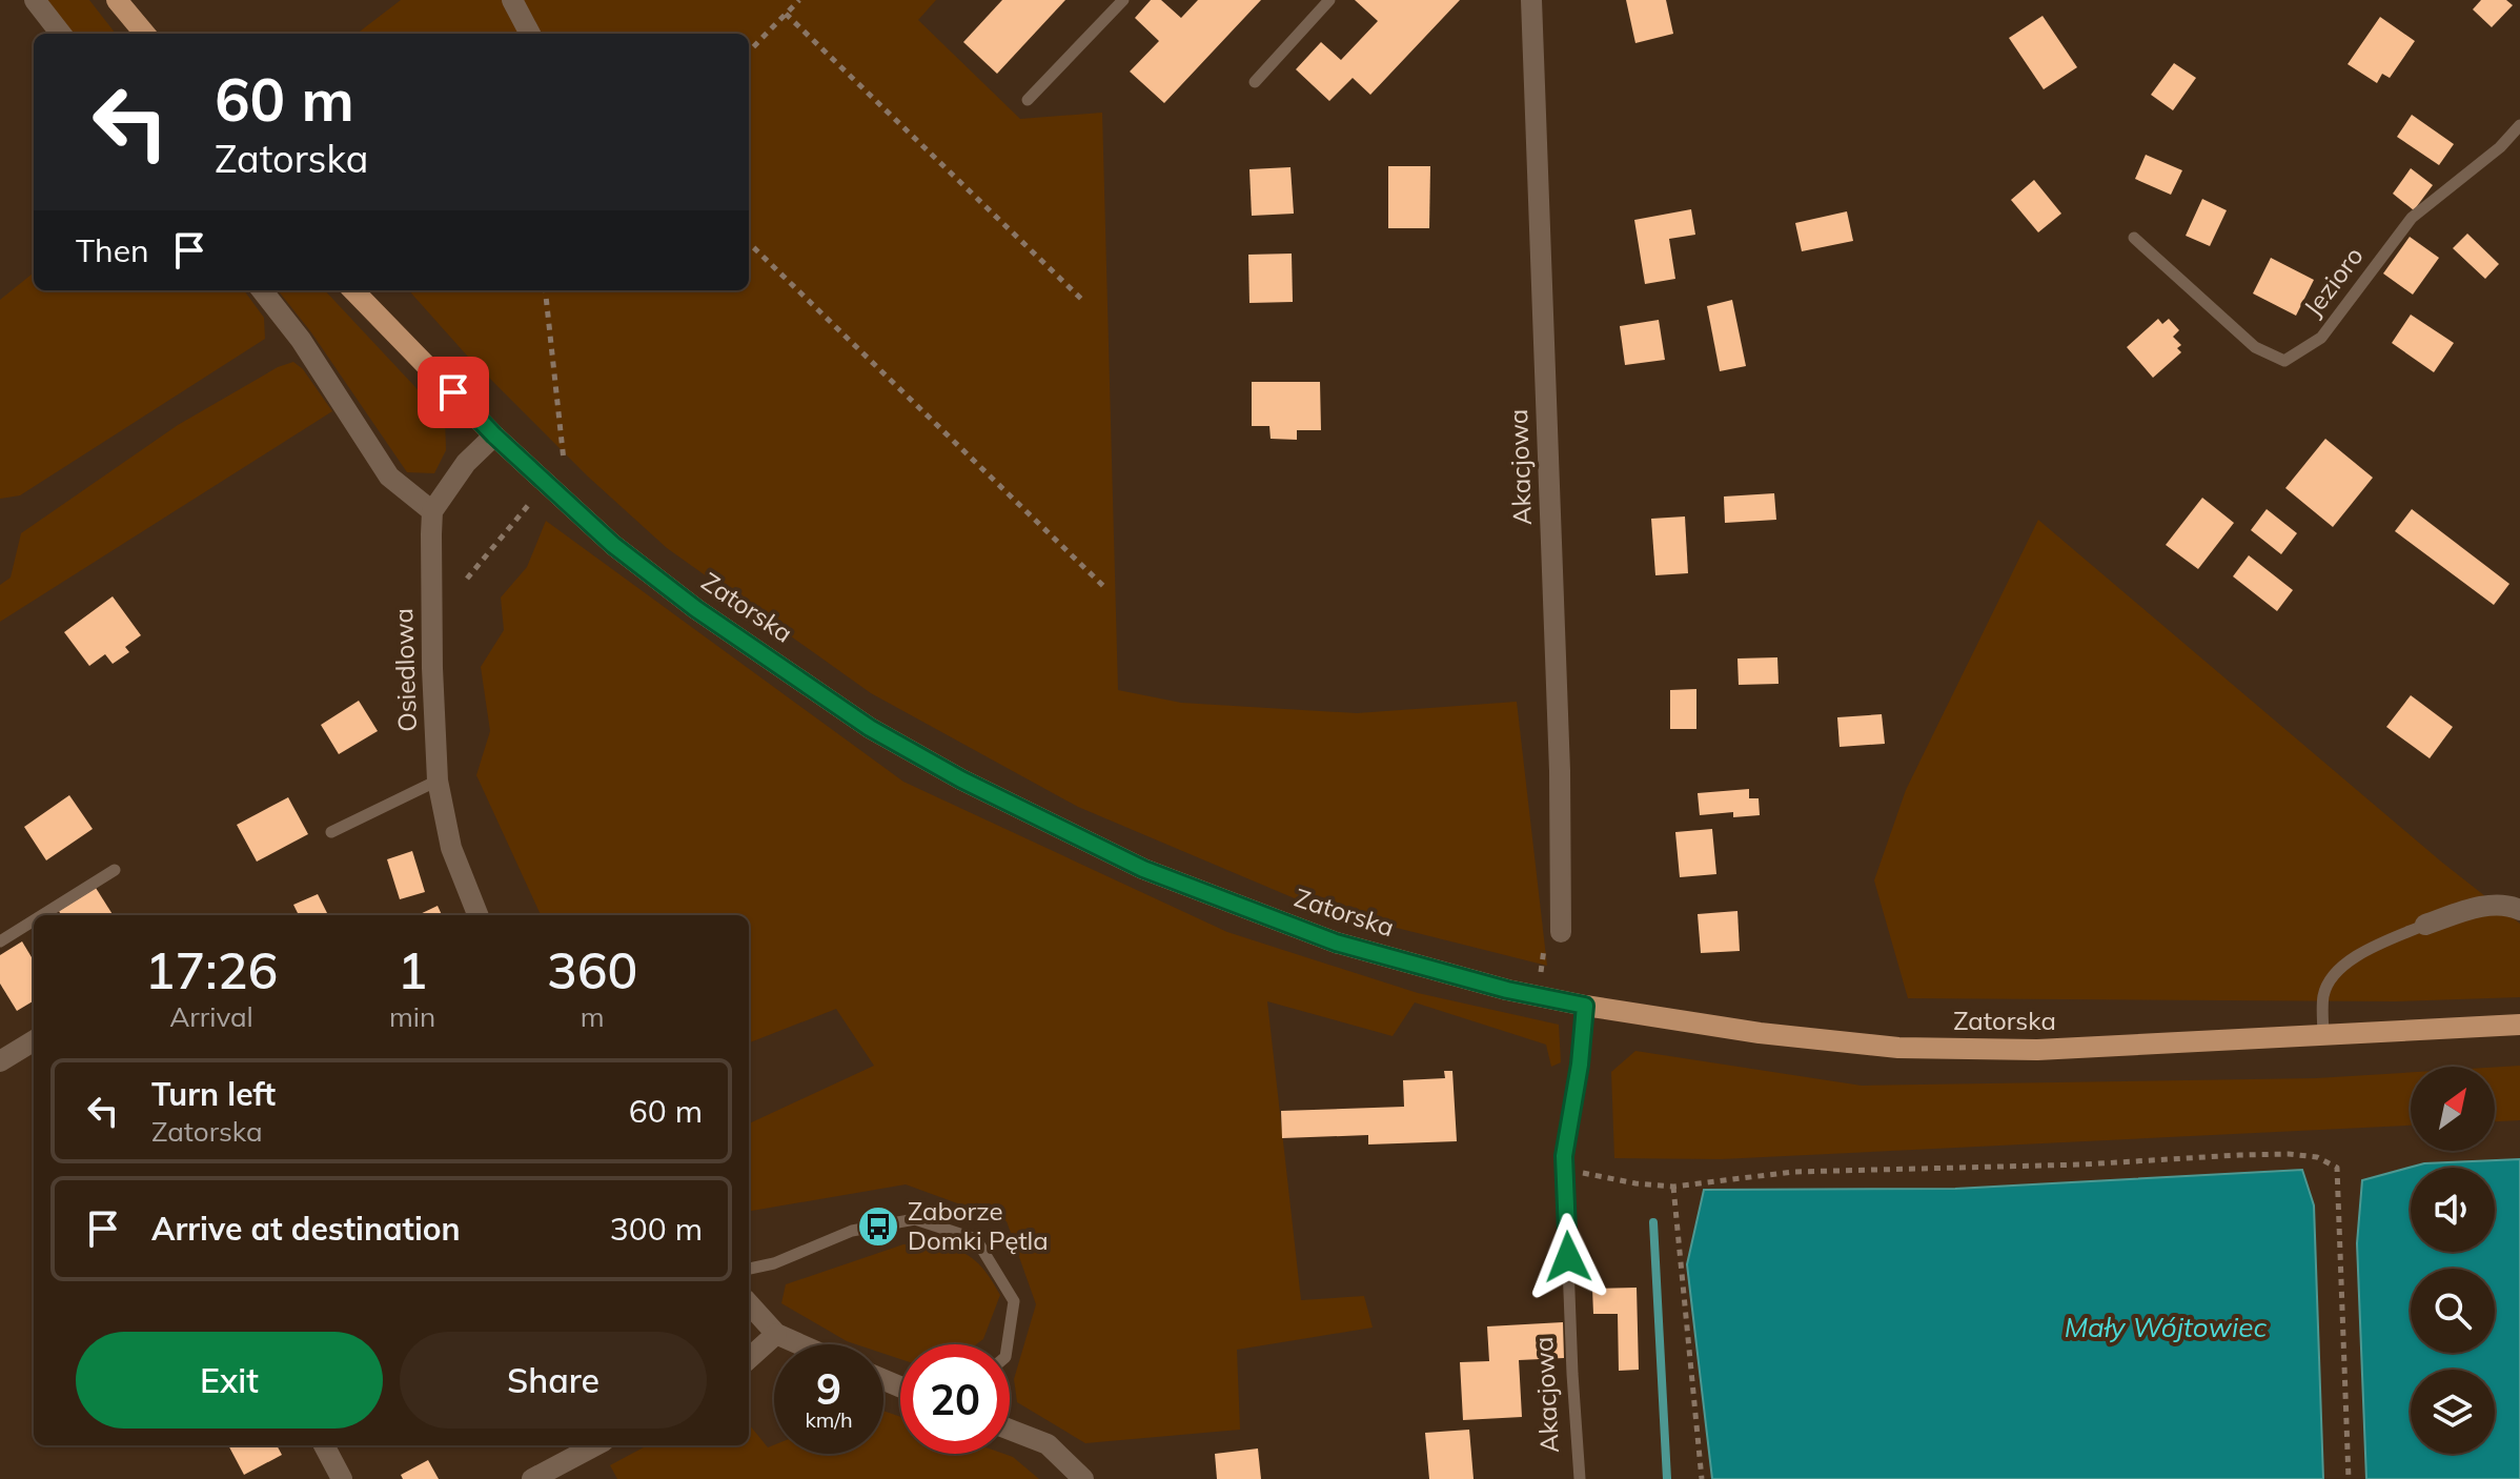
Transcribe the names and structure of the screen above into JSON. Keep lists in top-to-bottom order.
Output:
{
  "streets": {
    "main road": ["Zatorska"],
    "street": ["Akacjowa", "Osiedlowa"],
    "lane": ["Jezioro"]
  },
  "crossings": [
    ["Akacjowa", "Zatorska"]
  ],
  "water": ["Mały Wójtowiec"],
  "places": {
    "bus stop": ["Zaborze Domki Pętla"]
  },
  "north": "top right",
  "page": {
    "turn": ["60 m", "Zatorska"],
    "then": "Then",
    "eta": [
      "17:26",
      "Arrival",
      "1",
      "min",
      "360",
      "m"
    ],
    "list": [
      {
        "name": "Turn left",
        "note": "Zatorska",
        "value": "60 m"
      },
      {
        "name": "Arrive at destination",
        "value": "300 m"
      }
    ],
    "buttons": ["Exit", "Share"],
    "speed": "9 km/h",
    "limit": "20"
  }
}
